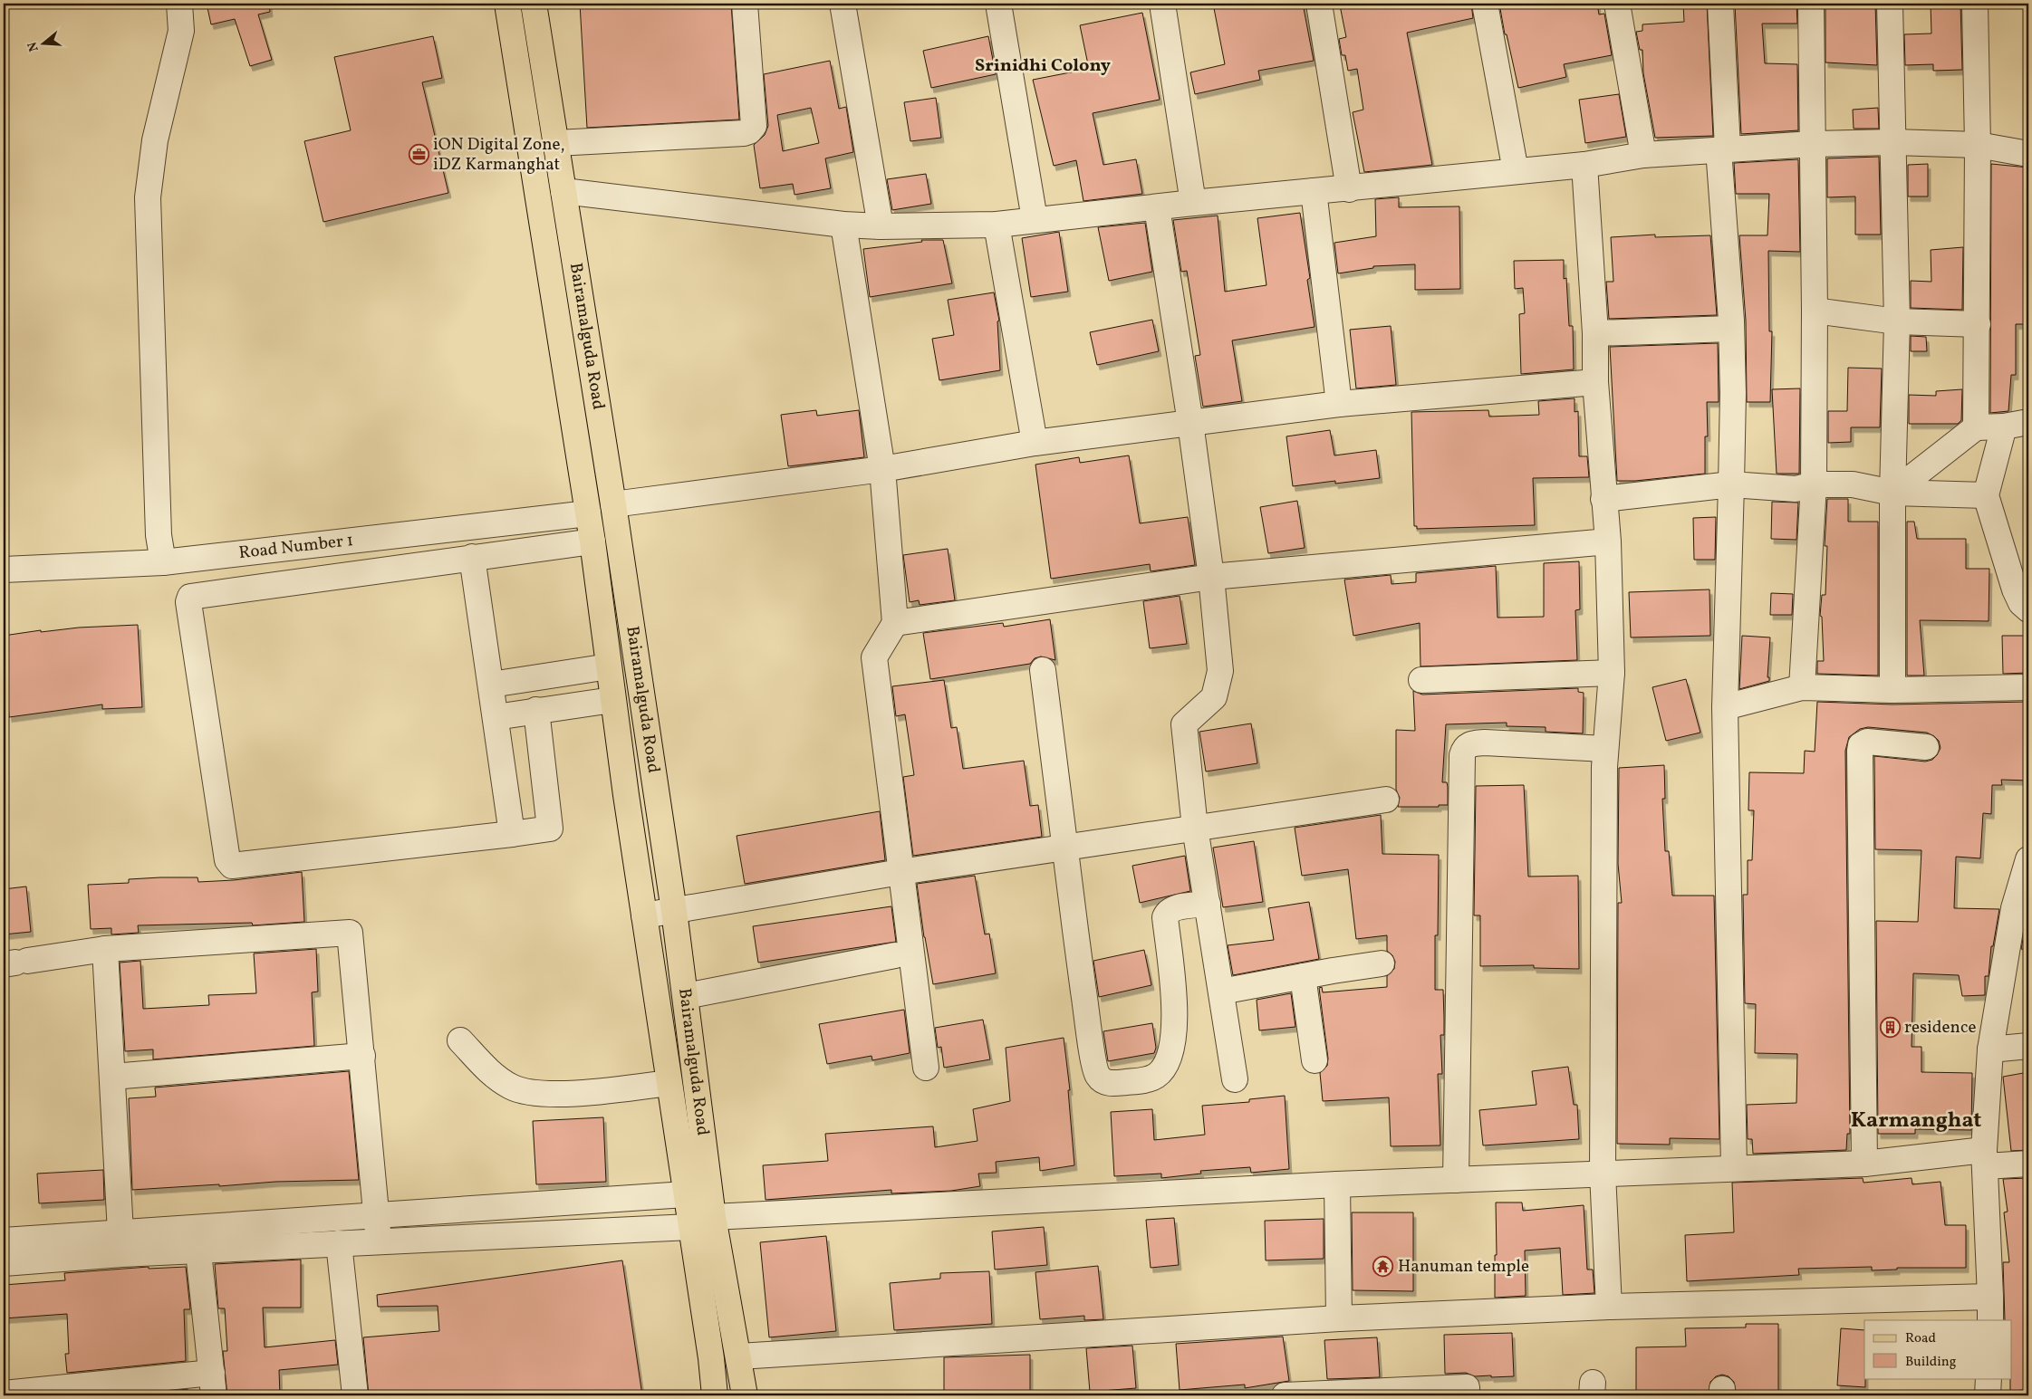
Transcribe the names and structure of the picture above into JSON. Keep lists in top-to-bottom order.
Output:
{
  "streets": {
    "main road": ["Bairamalguda Road"],
    "street": ["Road Number 1"]
  },
  "crossings": [
    ["Bairamalguda Road", "Road Number 1"]
  ],
  "districts": ["Srinidhi Colony", "Karmanghat"],
  "places": {
    "office": ["iON Digital Zone, iDZ Karmanghat"],
    "building": ["residence"],
    "temple": ["Hanuman temple"]
  },
  "legend": ["Road", "Building"],
  "north": "left"
}
